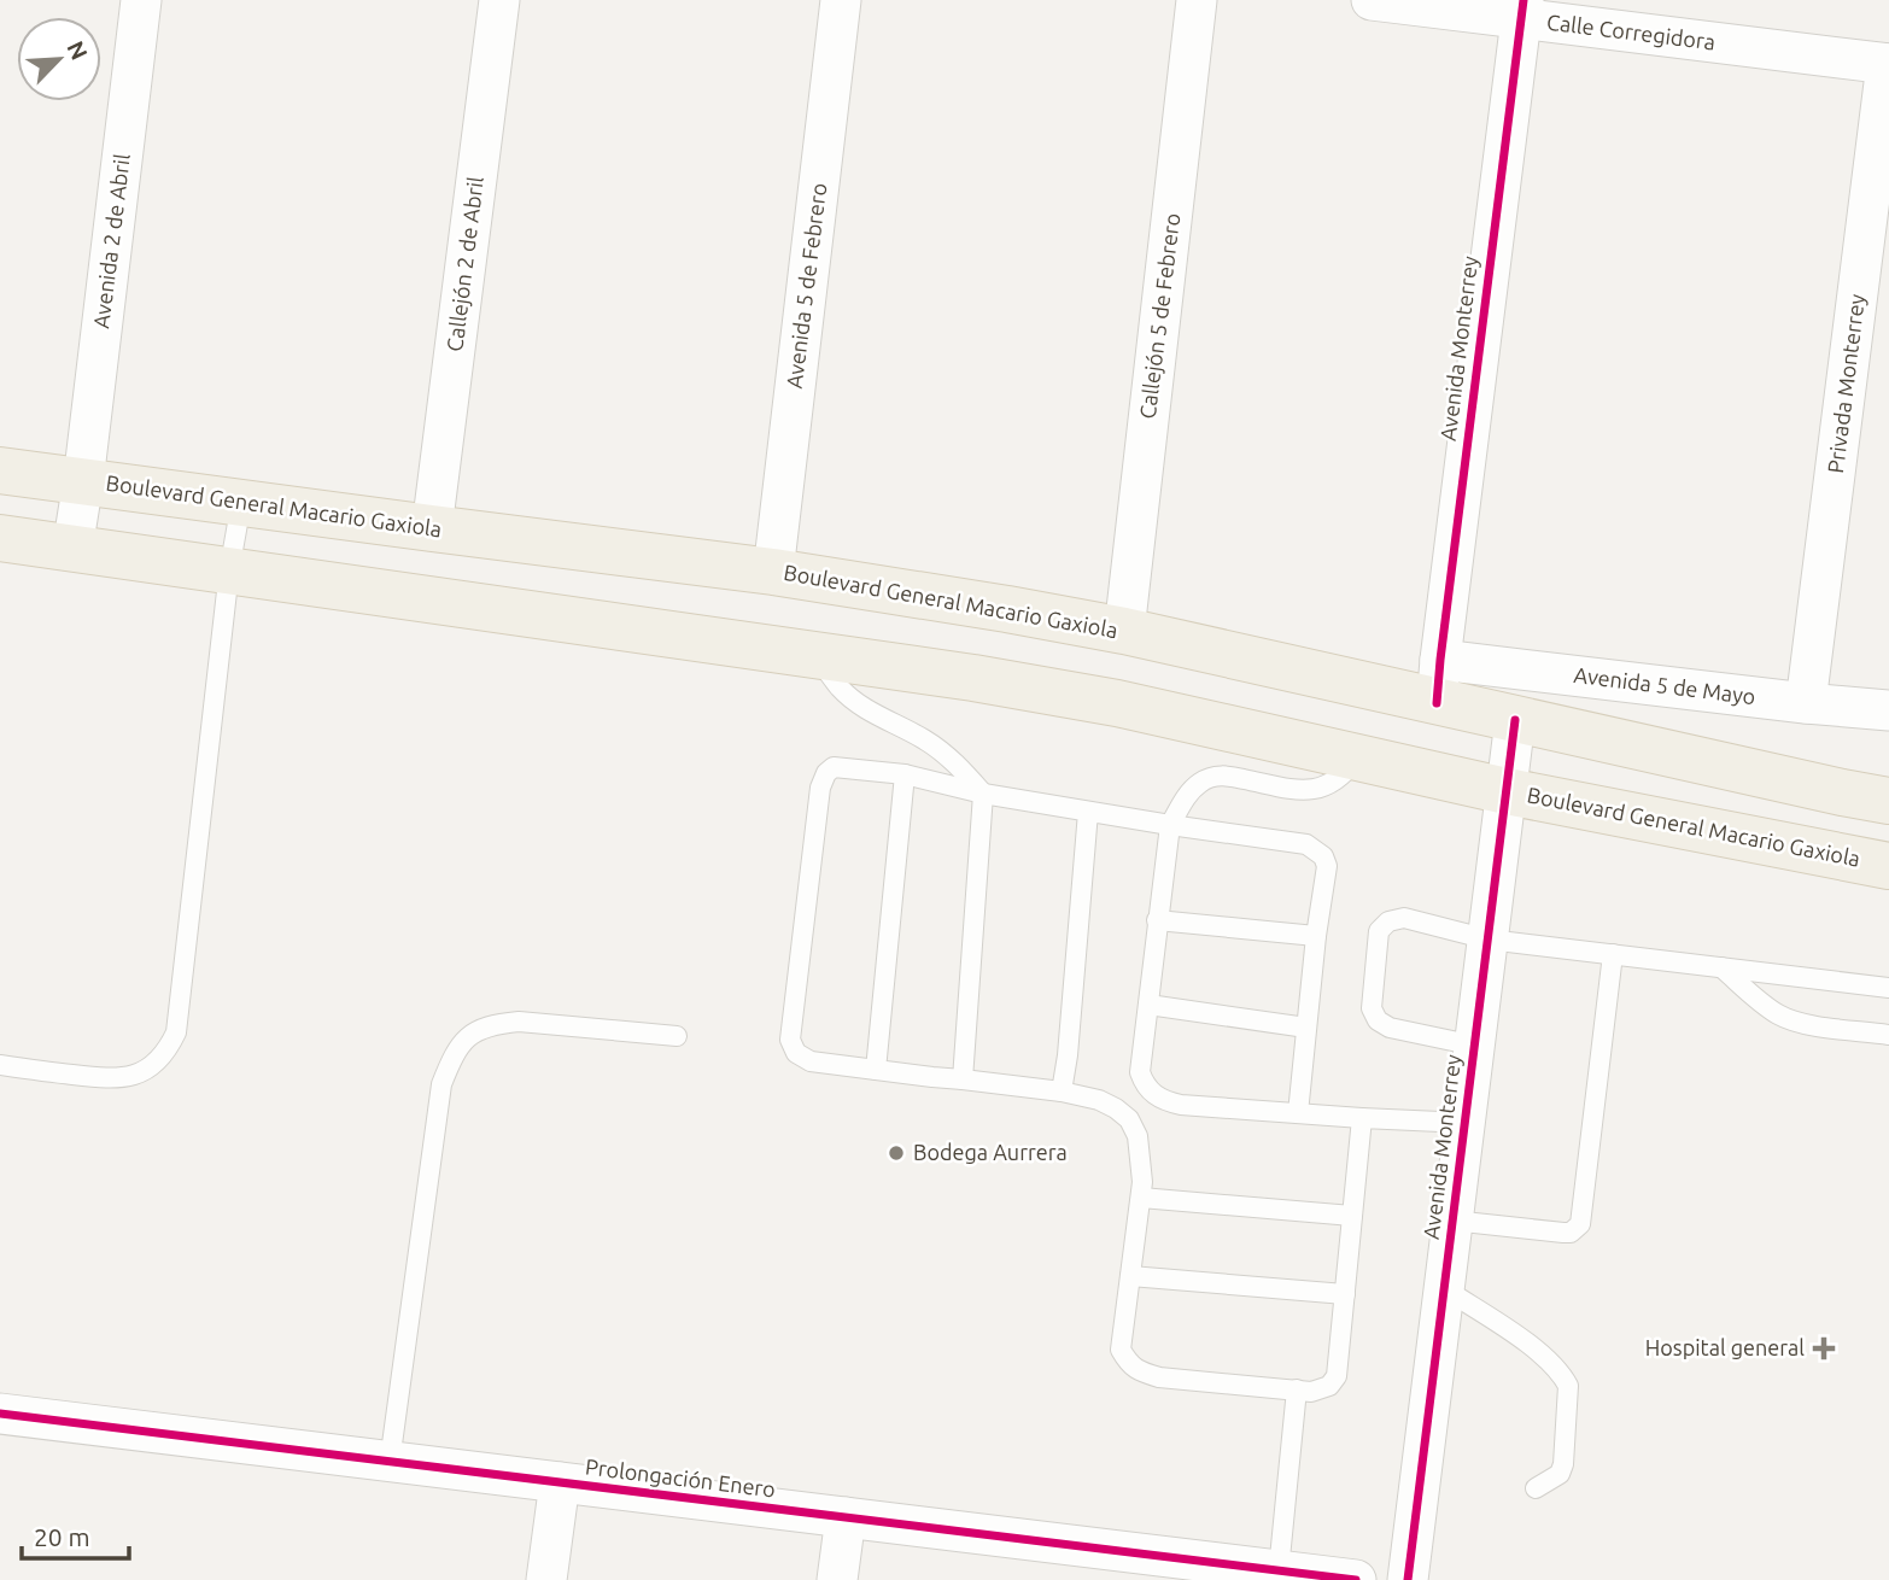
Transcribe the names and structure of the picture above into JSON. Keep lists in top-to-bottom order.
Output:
{
  "streets": {
    "main road": ["Boulevard General Macario Gaxiola"],
    "street": [
      "Calle Corregidora",
      "Avenida 2 de Abril",
      "Callejón 2 de Abril",
      "Avenida 5 de Febrero",
      "Callejón 5 de Febrero",
      "Avenida Monterrey",
      "Privada Monterrey",
      "Avenida 5 de Mayo",
      "Prolongación Enero"
    ]
  },
  "crossings": [
    ["Calle Corregidora", "Avenida Monterrey"],
    ["Calle Corregidora", "Privada Monterrey"],
    ["Avenida 2 de Abril", "Boulevard General Macario Gaxiola"],
    ["Callejón 2 de Abril", "Boulevard General Macario Gaxiola"],
    ["Avenida 5 de Febrero", "Boulevard General Macario Gaxiola"],
    ["Callejón 5 de Febrero", "Boulevard General Macario Gaxiola"],
    ["Avenida Monterrey", "Boulevard General Macario Gaxiola"],
    ["Avenida Monterrey", "Avenida 5 de Mayo"],
    ["Privada Monterrey", "Avenida 5 de Mayo"],
    ["Boulevard General Macario Gaxiola", "Avenida 5 de Mayo"]
  ],
  "places": {
    "other": ["Bodega Aurrera"],
    "health": ["Hospital general"]
  },
  "scale_bar": "20 m",
  "north": "top right"
}
